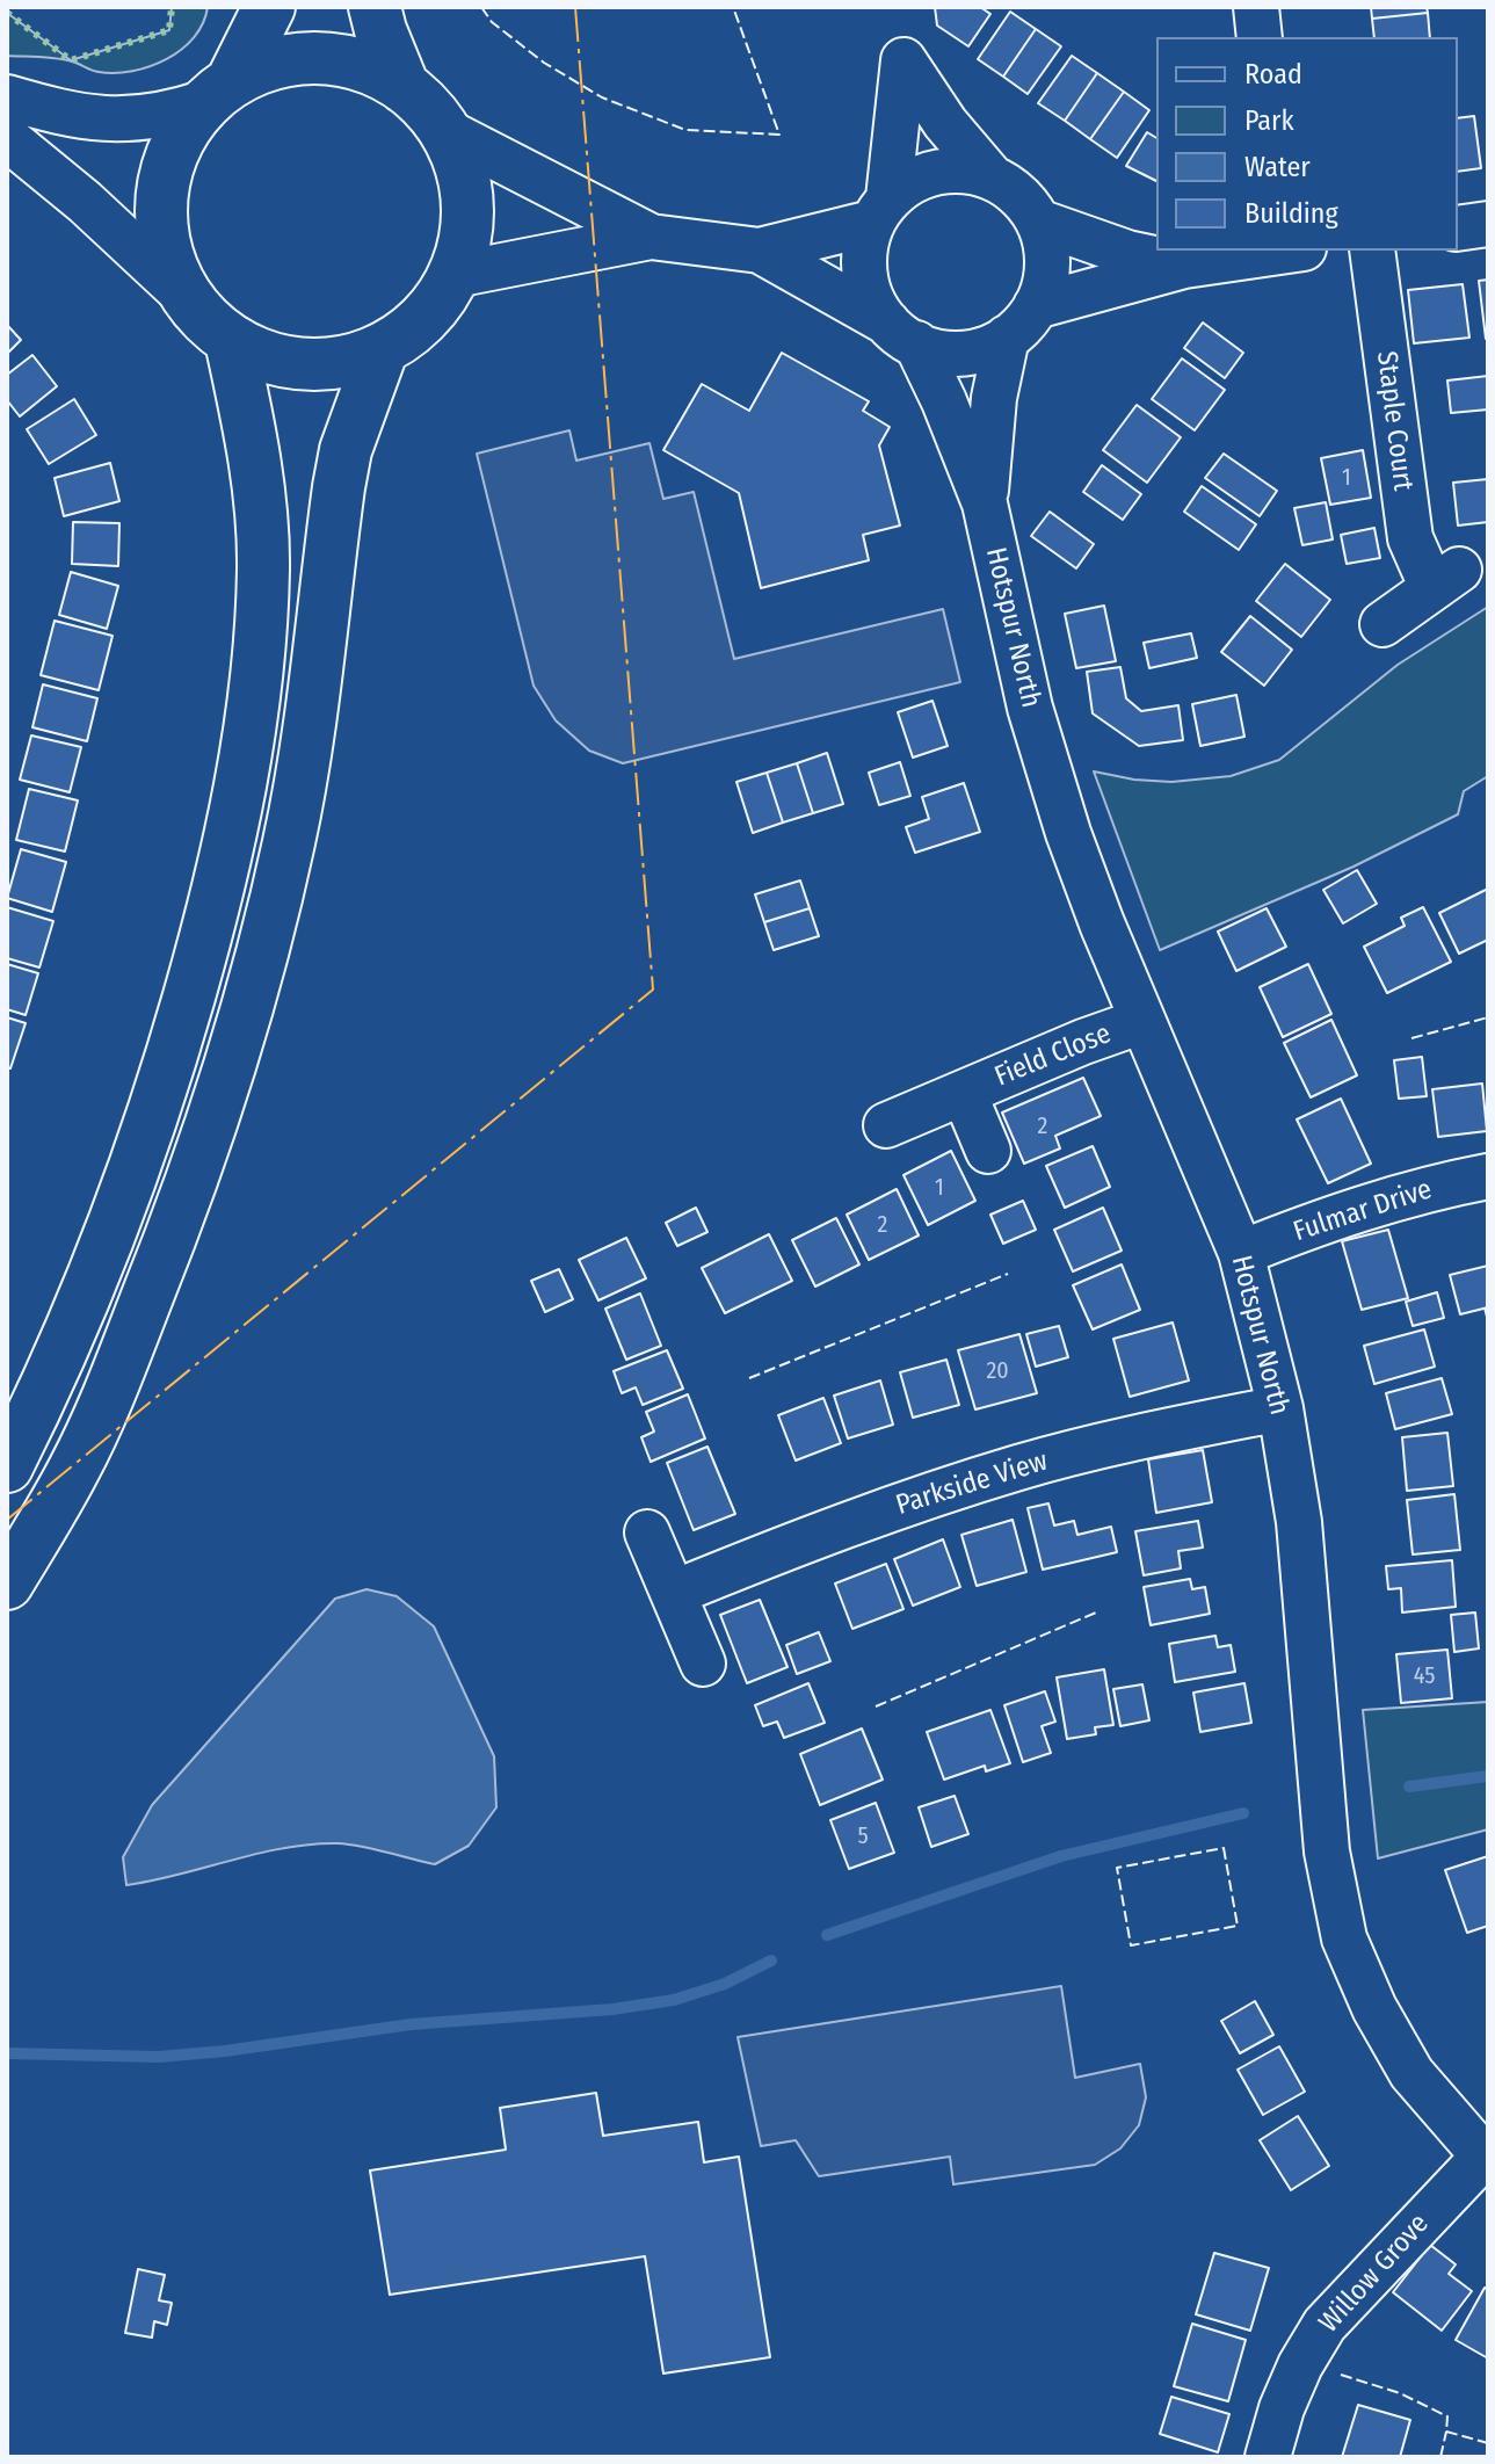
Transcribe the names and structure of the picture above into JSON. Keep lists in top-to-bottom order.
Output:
{
  "streets": {
    "street": [
      "Staple Court",
      "Hotspur North",
      "Field Close",
      "Fulmar Drive",
      "Parkside View",
      "Willow Grove"
    ]
  },
  "crossings": [
    ["Hotspur North", "Field Close"],
    ["Hotspur North", "Fulmar Drive"],
    ["Hotspur North", "Parkside View"],
    ["Hotspur North", "Willow Grove"]
  ],
  "house_numbers": [
    "1",
    "2",
    "1",
    "2",
    "20",
    "45",
    "5"
  ],
  "legend": [
    "Road",
    "Park",
    "Water",
    "Building"
  ]
}
